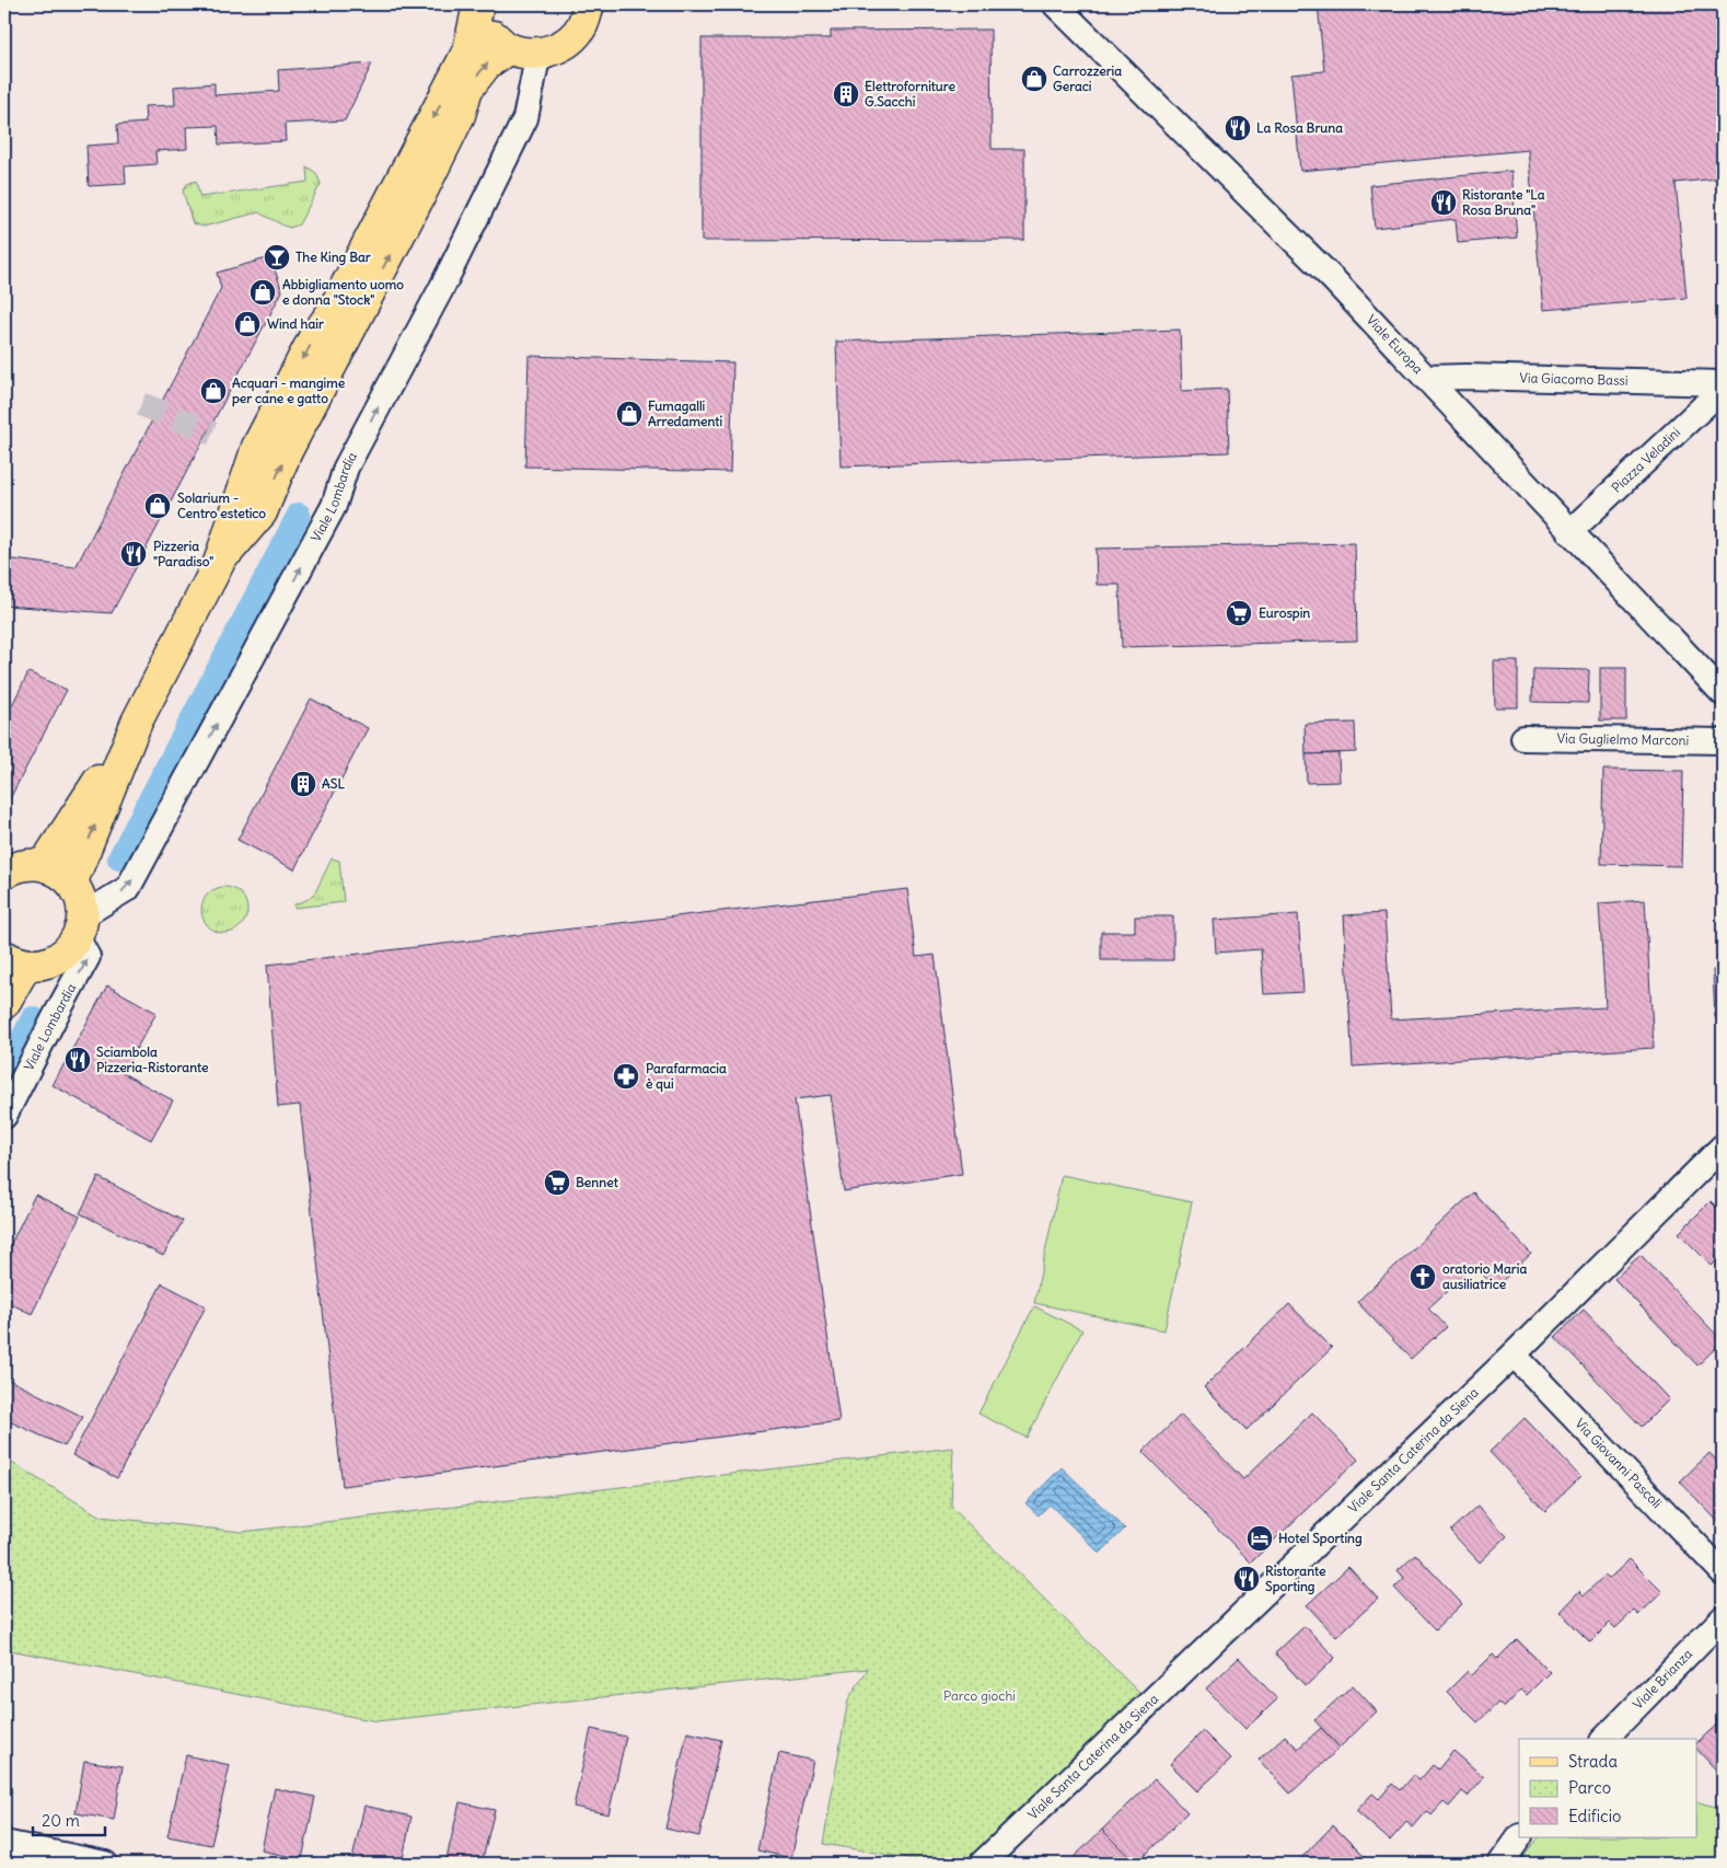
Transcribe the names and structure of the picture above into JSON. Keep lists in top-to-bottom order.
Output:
{
  "streets": {
    "street": [
      "Viale Europa",
      "Via Giacomo Bassi",
      "Piazza Veladini",
      "Viale Lombardia",
      "Via Guglielmo Marconi",
      "Viale Santa Caterina da Siena",
      "Via Giovanni Pascoli",
      "Viale Brianza"
    ]
  },
  "crossings": [
    ["Viale Europa", "Via Giacomo Bassi"],
    ["Viale Europa", "Piazza Veladini"],
    ["Viale Santa Caterina da Siena", "Via Giovanni Pascoli"]
  ],
  "one_way": ["Viale Lombardia"],
  "parks": ["Parco giochi"],
  "places": {
    "shop": [
      "Carrozzeria Geraci",
      "Abbigliamento uomo e donna \"Stock\"",
      "Wind hair",
      "Acquari - mangime per cane e gatto",
      "Fumagalli Arredamenti",
      "Solarium - Centro estetico"
    ],
    "building": ["Elettroforniture G.Sacchi", "ASL"],
    "restaurant": [
      "La Rosa Bruna",
      "Ristorante \"La Rosa Bruna\"",
      "Pizzeria \"Paradiso\"",
      "Sciambola Pizzeria-Ristorante",
      "Ristorante Sporting"
    ],
    "bar": ["The King Bar"],
    "supermarket": ["Eurospin", "Bennet"],
    "pharmacy": ["Parafarmacia è qui"],
    "church": ["oratorio Maria ausiliatrice"],
    "hotel": ["Hotel Sporting"]
  },
  "legend": ["Strada", "Parco", "Edificio"],
  "scale_bar": "20 m"
}
